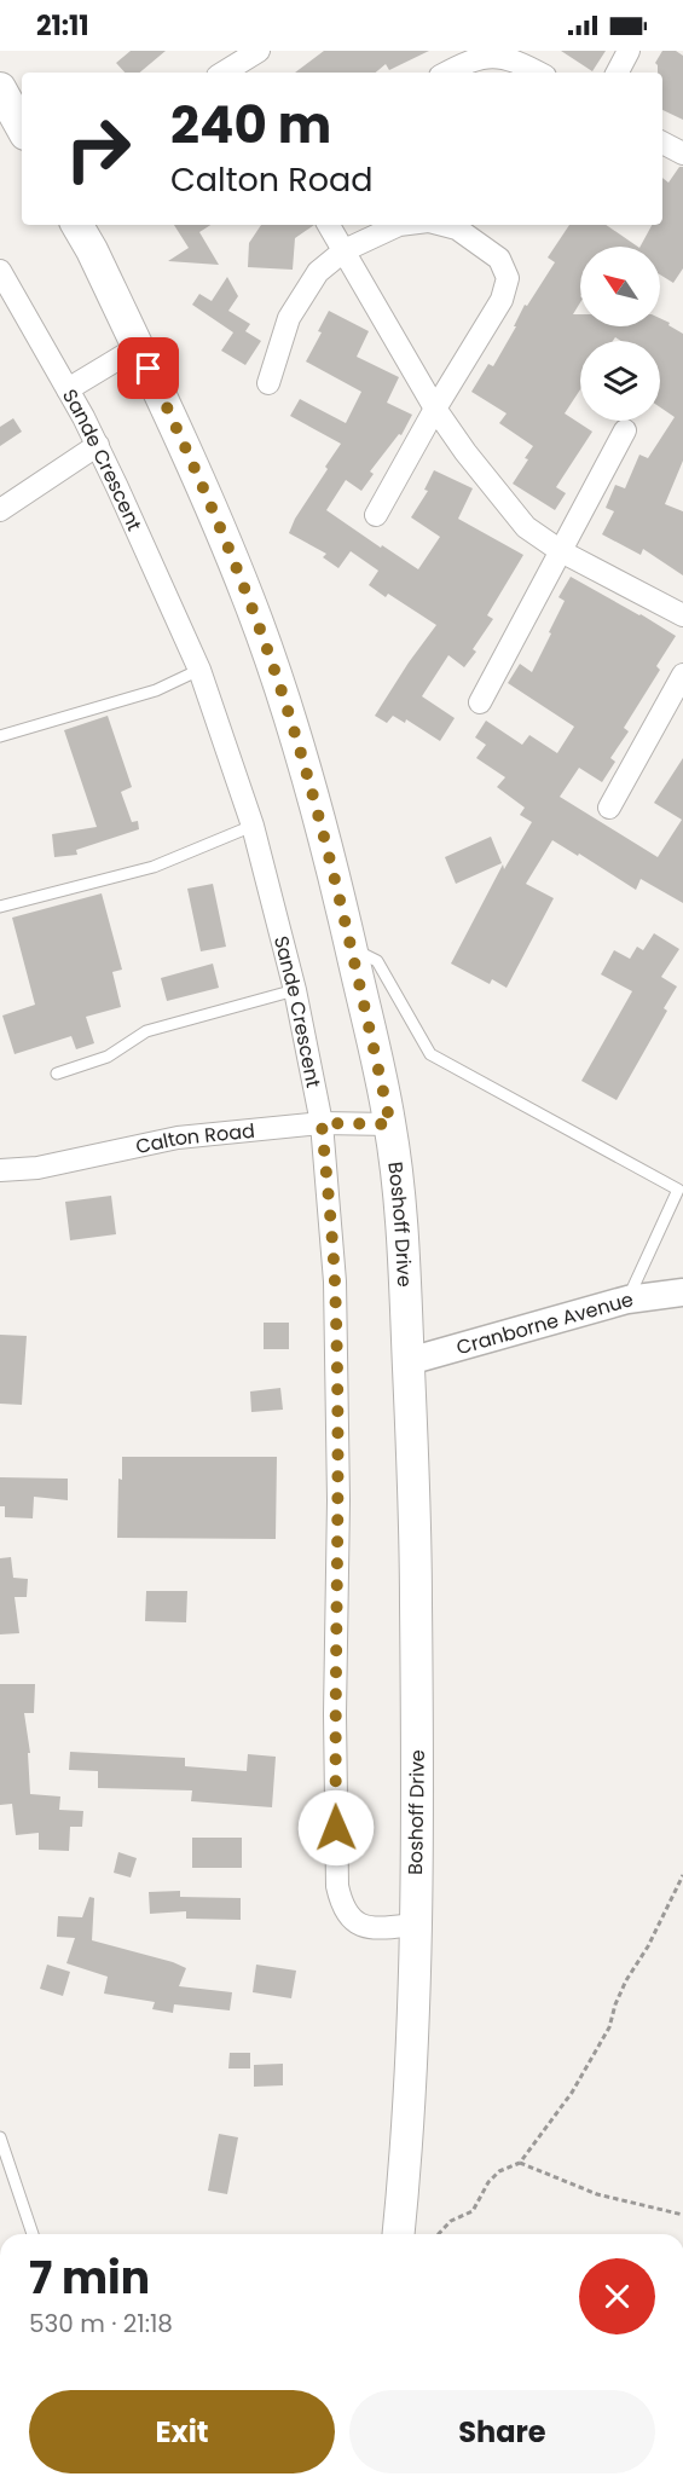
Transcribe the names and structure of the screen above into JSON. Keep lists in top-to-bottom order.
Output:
{
  "streets": {
    "main road": ["Boshoff Drive"],
    "street": ["Sande Crescent", "Calton Road", "Cranborne Avenue"]
  },
  "crossings": [
    ["Sande Crescent", "Calton Road"],
    ["Sande Crescent", "Boshoff Drive"],
    ["Calton Road", "Boshoff Drive"],
    ["Boshoff Drive", "Cranborne Avenue"]
  ],
  "north": "top left",
  "page": {
    "status": "21:11",
    "turn": ["240 m", "Calton Road"],
    "heading": ["7 min", "530 m · 21:18"],
    "buttons": ["Exit", "Share"]
  }
}
